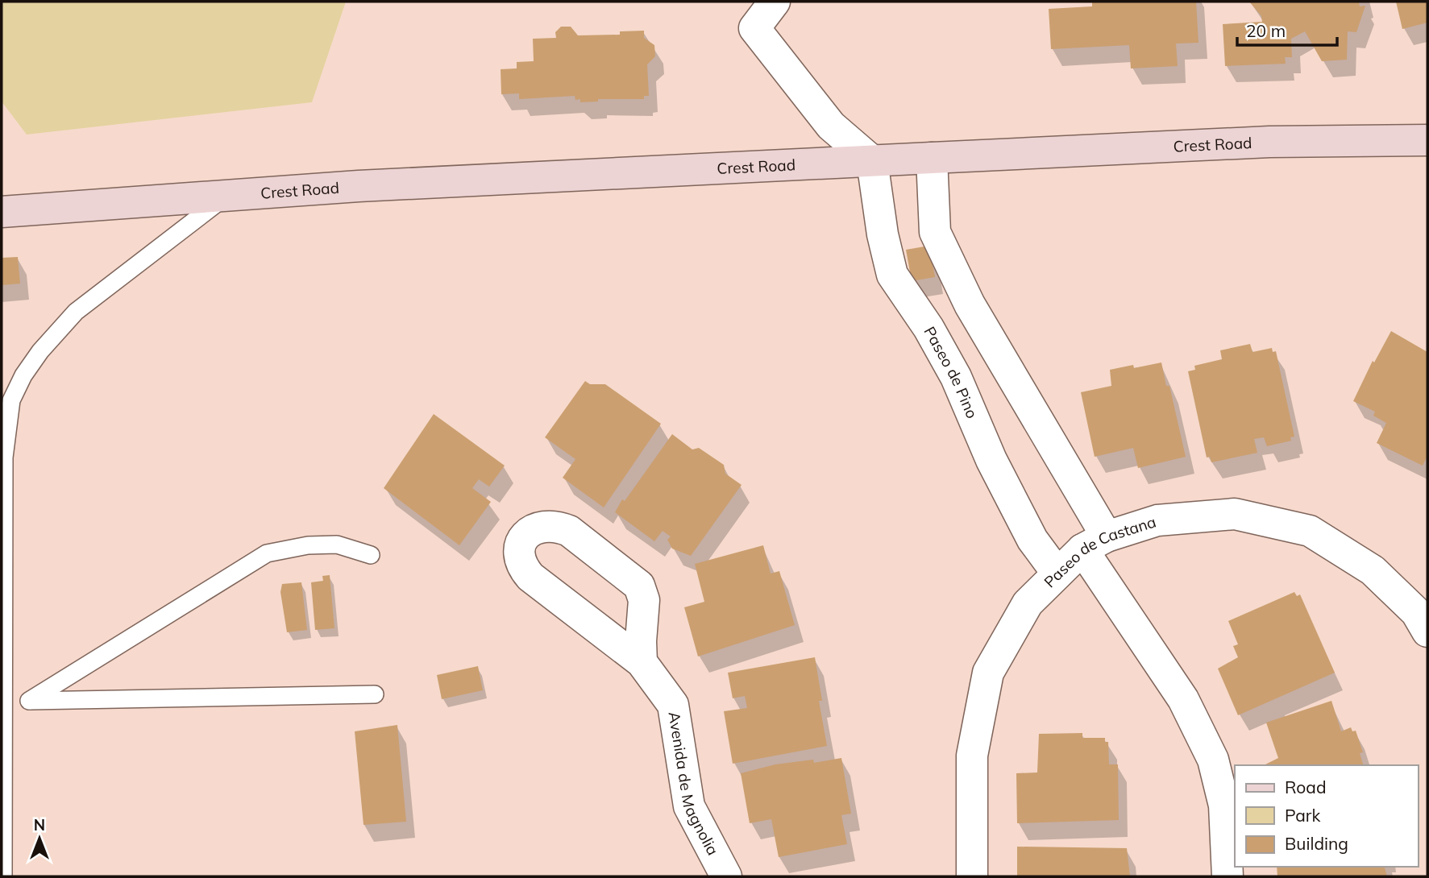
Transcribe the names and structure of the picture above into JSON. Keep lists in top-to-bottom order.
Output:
{
  "streets": {
    "street": [
      "Crest Road",
      "Paseo de Pino",
      "Paseo de Castana",
      "Avenida de Magnolia"
    ]
  },
  "crossings": [
    ["Crest Road", "Paseo de Pino"],
    ["Paseo de Pino", "Paseo de Castana"]
  ],
  "legend": ["Road", "Park", "Building"],
  "scale_bar": "20 m",
  "north": "top"
}
